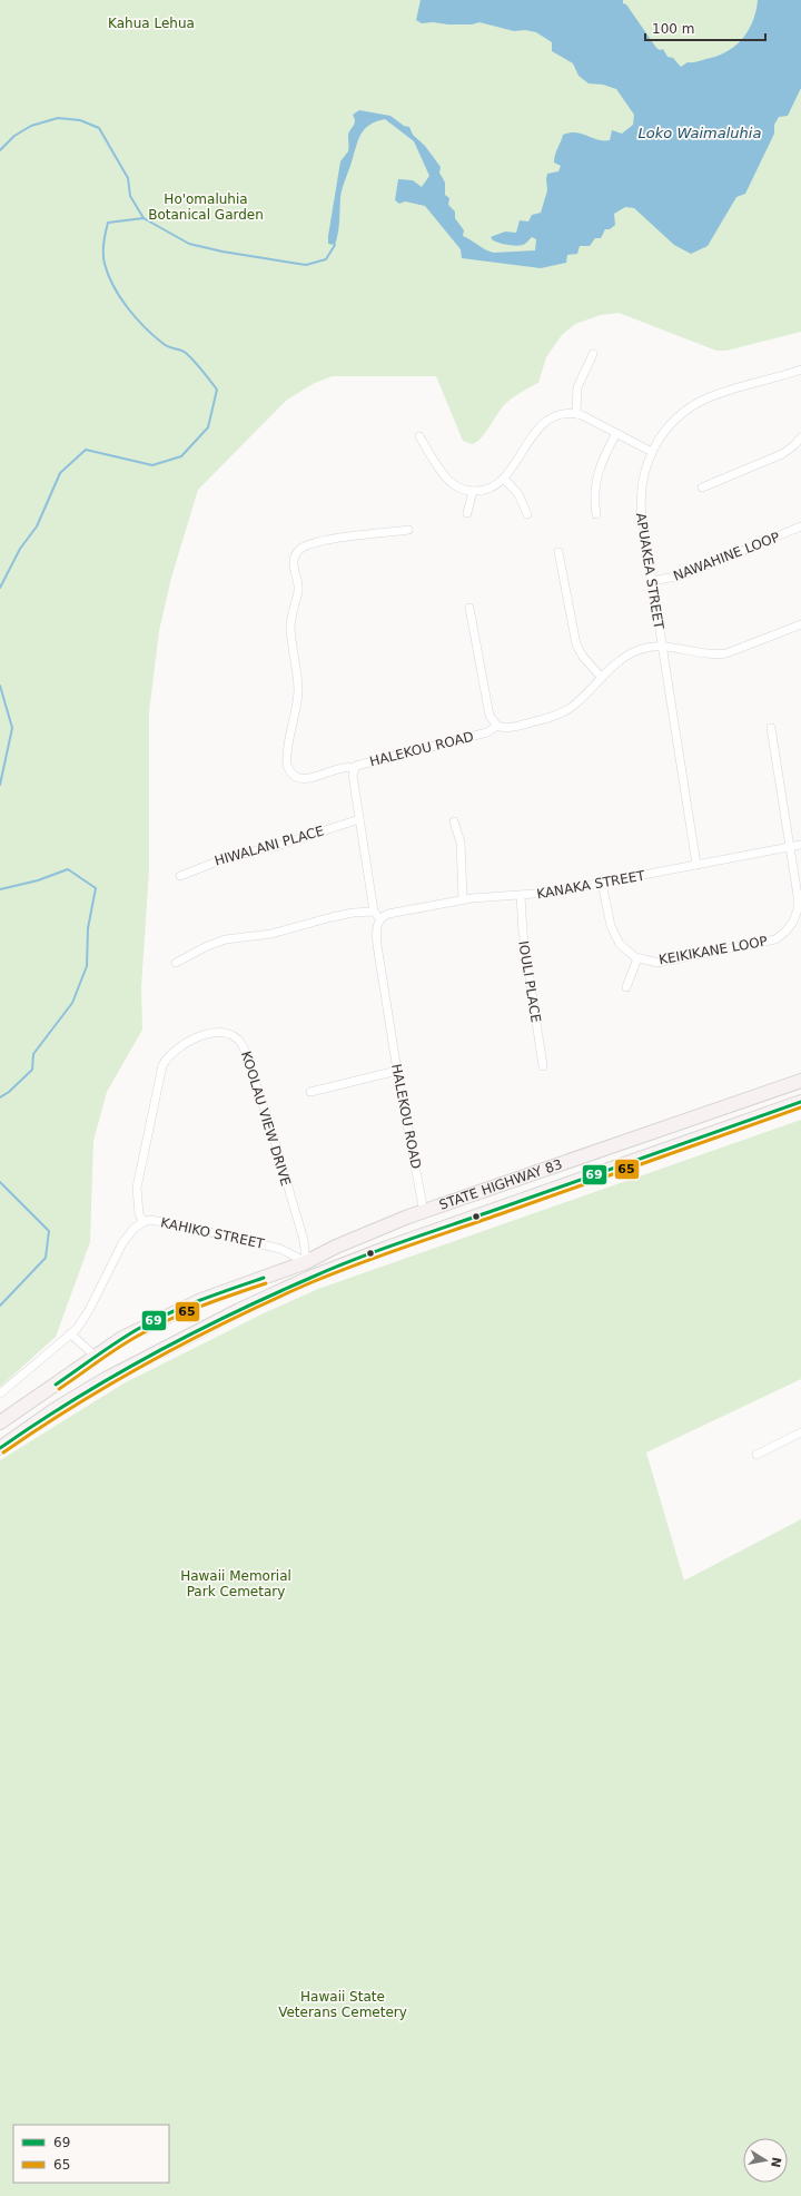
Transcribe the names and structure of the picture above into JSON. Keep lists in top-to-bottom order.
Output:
{
  "streets": {
    "main road": ["STATE HIGHWAY 83"],
    "street": [
      "NAWAHINE LOOP",
      "APUAKEA STREET",
      "HALEKOU ROAD",
      "HIWALANI PLACE",
      "KANAKA STREET",
      "KEIKIKANE LOOP",
      "IOULI PLACE",
      "KOOLAU VIEW DRIVE",
      "KAHIKO STREET"
    ]
  },
  "crossings": [
    ["NAWAHINE LOOP", "APUAKEA STREET"],
    ["APUAKEA STREET", "HALEKOU ROAD"],
    ["APUAKEA STREET", "KANAKA STREET"],
    ["HALEKOU ROAD", "HIWALANI PLACE"],
    ["HALEKOU ROAD", "KANAKA STREET"],
    ["HALEKOU ROAD", "STATE HIGHWAY 83"],
    ["KANAKA STREET", "KEIKIKANE LOOP"],
    ["KANAKA STREET", "IOULI PLACE"],
    ["KOOLAU VIEW DRIVE", "STATE HIGHWAY 83"],
    ["KOOLAU VIEW DRIVE", "KAHIKO STREET"],
    ["STATE HIGHWAY 83", "KAHIKO STREET"]
  ],
  "water": ["Loko Waimaluhia"],
  "parks": [
    "Kahua Lehua",
    "Ho'omaluhia Botanical Garden",
    "Hawaii Memorial Park Cemetary",
    "Hawaii State Veterans Cemetery"
  ],
  "lines": ["transit line 69", "transit line 65"],
  "legend": ["69", "65"],
  "scale_bar": "100 m",
  "north": "right"
}
